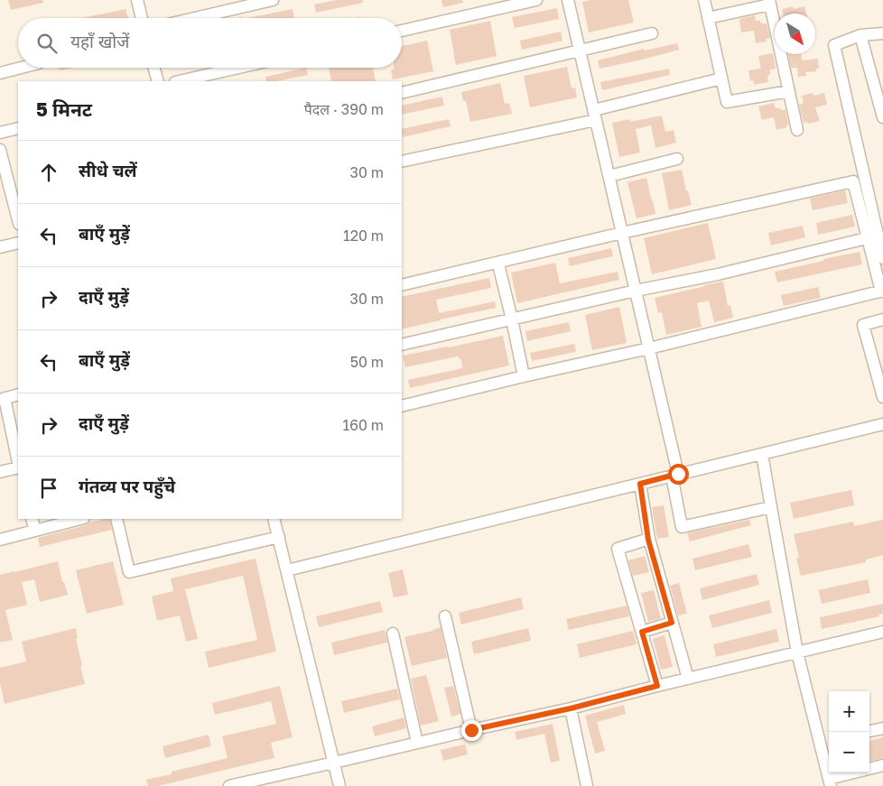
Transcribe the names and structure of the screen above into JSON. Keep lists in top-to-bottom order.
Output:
{
  "north": "bottom right",
  "page": {
    "search": "यहाँ खोजें",
    "heading": ["5 मिनट", "पैदल · 390 m"],
    "list": [
      ["सीधे चलें", "30 m"],
      ["बाएँ मुड़ें", "120 m"],
      ["दाएँ मुड़ें", "30 m"],
      ["बाएँ मुड़ें", "50 m"],
      ["दाएँ मुड़ें", "160 m"],
      "गंतव्य पर पहुँचे"
    ],
    "map_buttons": ["+", "−"]
  }
}
